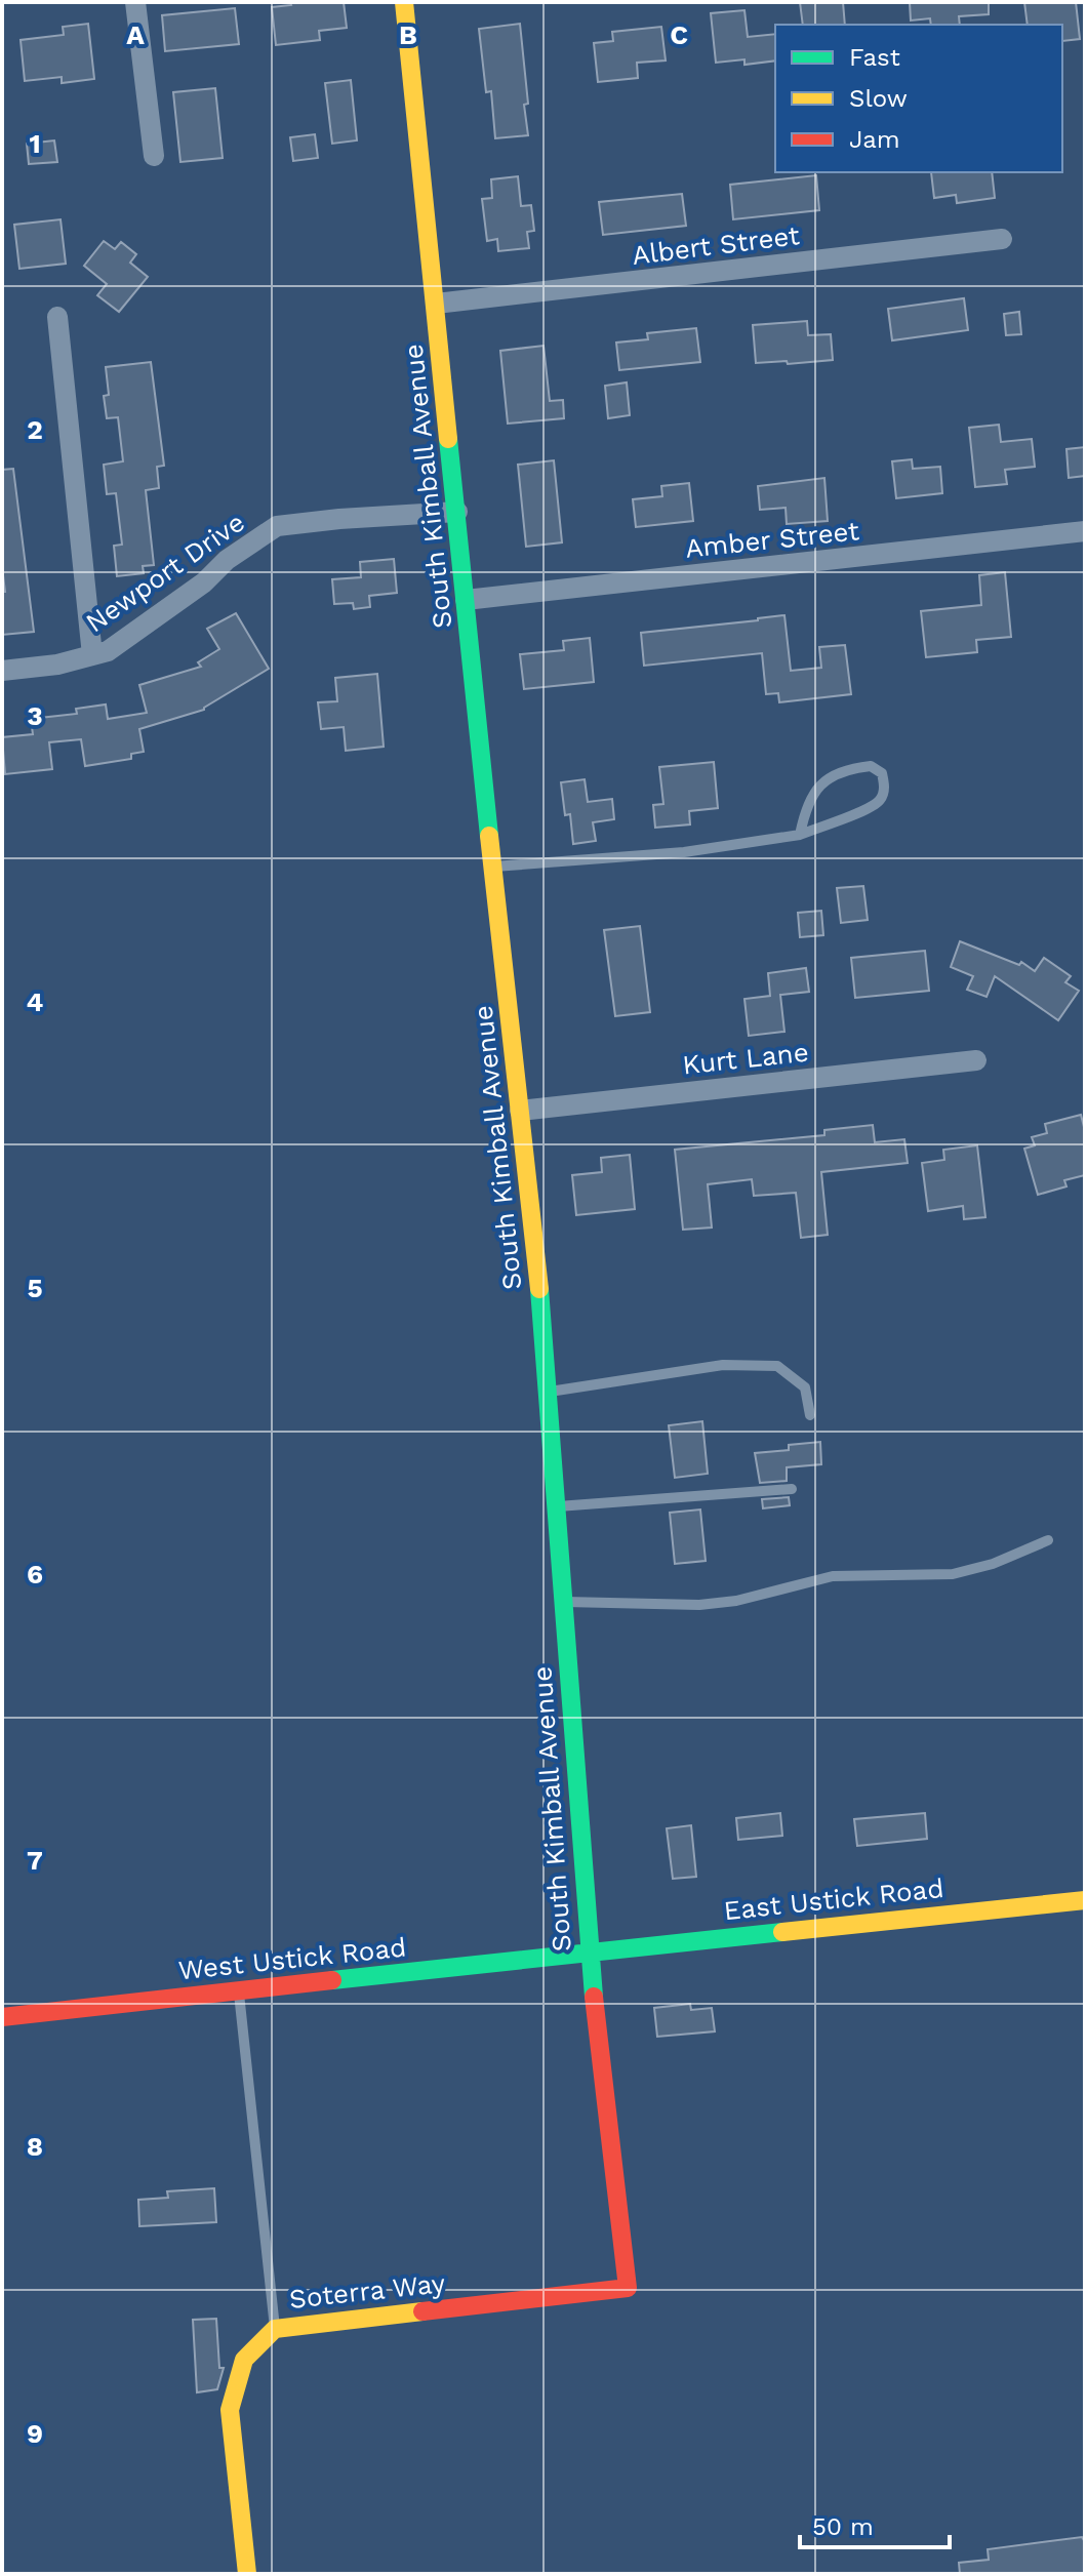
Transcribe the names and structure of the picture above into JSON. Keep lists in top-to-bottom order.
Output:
{
  "streets": {
    "street": [
      "Albert Street",
      "South Kimball Avenue",
      "Amber Street",
      "Newport Drive",
      "Kurt Lane",
      "East Ustick Road",
      "West Ustick Road",
      "Soterra Way"
    ]
  },
  "crossings": [
    ["Albert Street", "South Kimball Avenue"],
    ["South Kimball Avenue", "Amber Street"],
    ["South Kimball Avenue", "Newport Drive"],
    ["South Kimball Avenue", "Kurt Lane"],
    ["South Kimball Avenue", "East Ustick Road"],
    ["South Kimball Avenue", "West Ustick Road"],
    ["South Kimball Avenue", "Soterra Way"],
    ["East Ustick Road", "West Ustick Road"]
  ],
  "legend": ["Fast", "Slow", "Jam"],
  "scale_bar": "50 m",
  "grid": {
    "columns": ["A", "B", "C"],
    "rows": [
      "1",
      "2",
      "3",
      "4",
      "5",
      "6",
      "7",
      "8",
      "9"
    ]
  }
}
